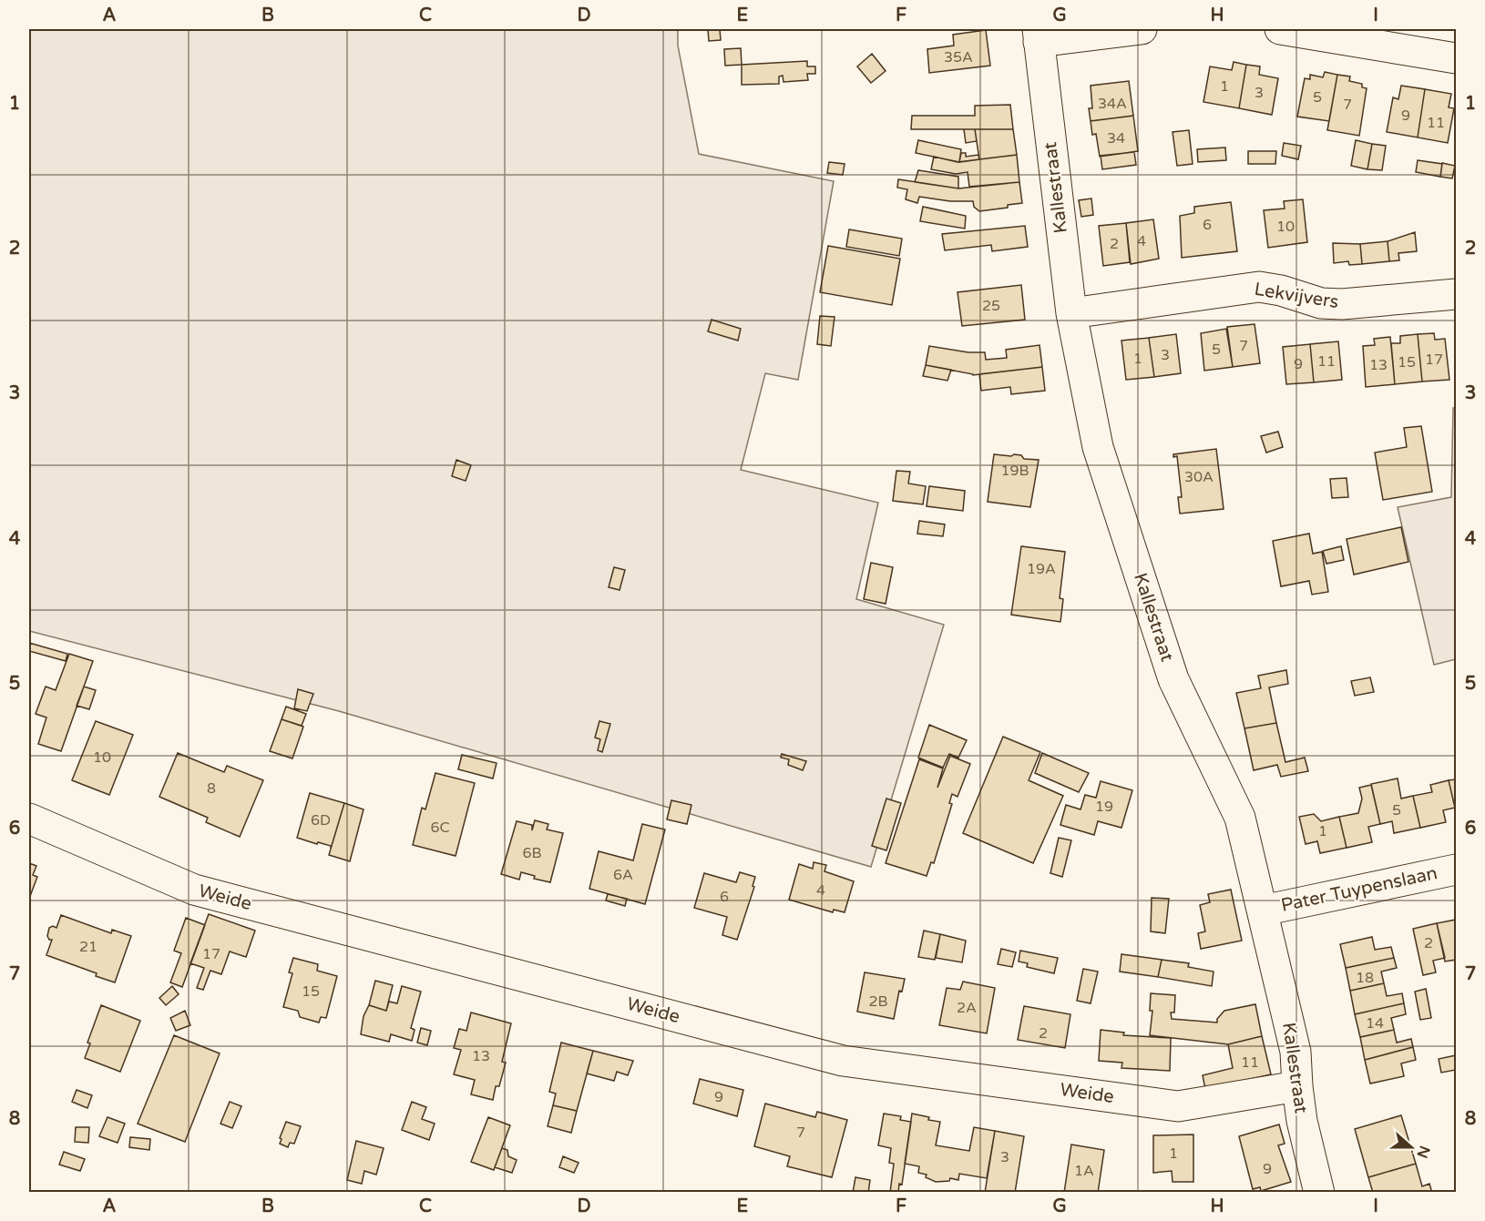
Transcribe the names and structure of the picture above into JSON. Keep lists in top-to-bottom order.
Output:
{
  "streets": {
    "street": [
      "Kallestraat",
      "Lekvijvers",
      "Pater Tuypenslaan",
      "Weide"
    ]
  },
  "crossings": [
    ["Kallestraat", "Lekvijvers"],
    ["Kallestraat", "Pater Tuypenslaan"],
    ["Kallestraat", "Weide"]
  ],
  "house_numbers": [
    "35A",
    "1",
    "3",
    "5",
    "34A",
    "7",
    "9",
    "11",
    "34",
    "6",
    "10",
    "4",
    "2",
    "25",
    "7",
    "5",
    "3",
    "1",
    "17",
    "11",
    "15",
    "9",
    "13",
    "19B",
    "30A",
    "19A",
    "10",
    "8",
    "19",
    "5",
    "6D",
    "6C",
    "1",
    "6B",
    "6A",
    "4",
    "6",
    "2",
    "21",
    "17",
    "18",
    "15",
    "2B",
    "2A",
    "14",
    "2",
    "13",
    "11",
    "9",
    "7",
    "1",
    "3",
    "9",
    "1A"
  ],
  "north": "right",
  "grid": {
    "columns": [
      "A",
      "B",
      "C",
      "D",
      "E",
      "F",
      "G",
      "H",
      "I"
    ],
    "rows": [
      "1",
      "2",
      "3",
      "4",
      "5",
      "6",
      "7",
      "8"
    ]
  }
}
